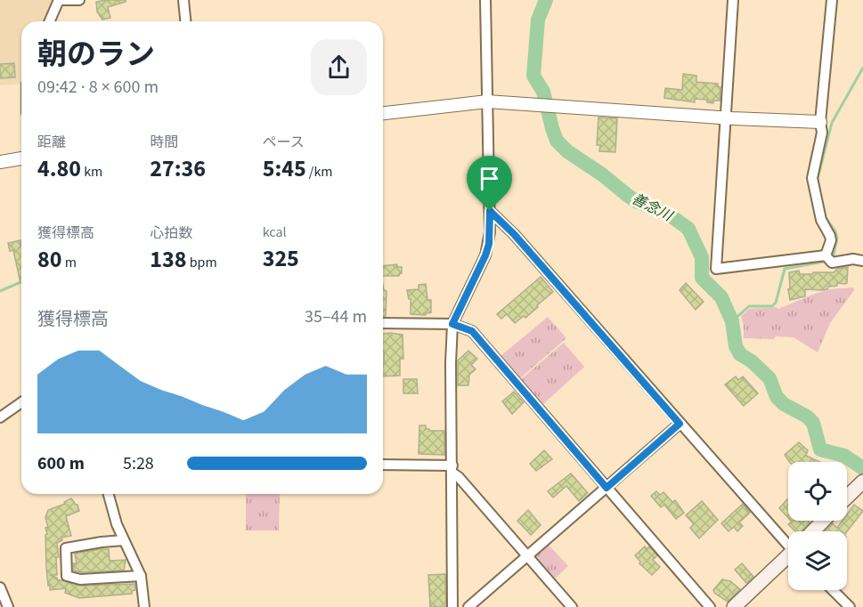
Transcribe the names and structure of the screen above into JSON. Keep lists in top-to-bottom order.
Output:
{
  "water": ["善念川"],
  "page": {
    "heading": ["朝のラン", "09:42 · 8 × 600 m"],
    "stats": [
      ["距離", "4.80 km"],
      ["時間", "27:36"],
      ["ペース", "5:45 /km"],
      ["獲得標高", "80 m"],
      ["心拍数", "138 bpm"],
      ["kcal", "325"]
    ],
    "chart": ["獲得標高", "35–44 m"],
    "list": [
      {
        "name": "600 m",
        "note": "5:28"
      }
    ]
  }
}
